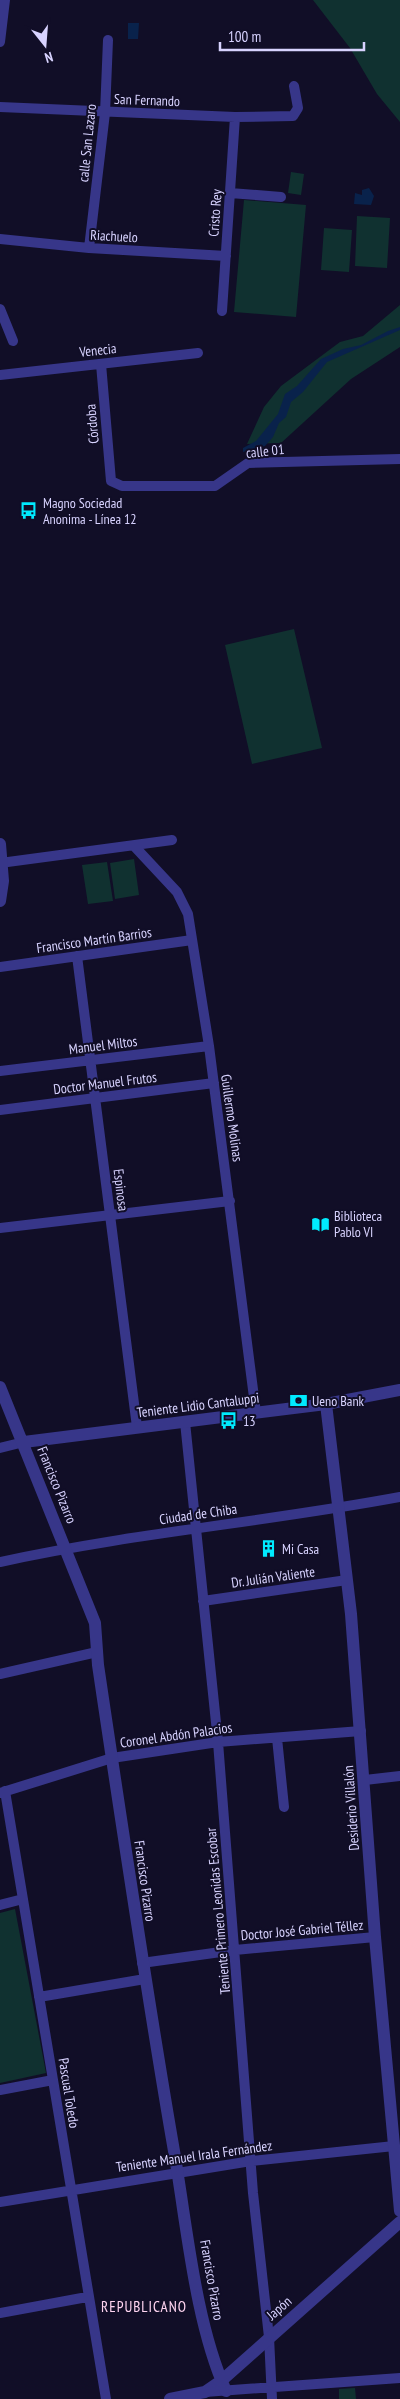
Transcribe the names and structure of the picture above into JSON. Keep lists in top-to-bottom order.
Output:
{
  "streets": {
    "street": [
      "San Fernando",
      "calle San Lazaro",
      "Cristo Rey",
      "Riachuelo",
      "Venecia",
      "Córdoba",
      "calle 01",
      "Francisco Martín Barrios",
      "Manuel Miltos",
      "Doctor Manuel Frutos",
      "Guillermo Molinas",
      "Espinosa",
      "Teniente Lidio Cantaluppi",
      "Francisco Pizarro",
      "Ciudad de Chiba",
      "Dr. Julián Valiente",
      "Coronel Abdón Palacios",
      "Desiderio Villalón",
      "Teniente Primero Leonidas Escobar",
      "Doctor José Gabriel Téllez",
      "Pascual Toledo",
      "Teniente Manuel Irala Fernández",
      "Japón"
    ]
  },
  "crossings": [
    ["San Fernando", "calle San Lazaro"],
    ["San Fernando", "Cristo Rey"],
    ["calle San Lazaro", "Riachuelo"],
    ["Cristo Rey", "Riachuelo"],
    ["Venecia", "Córdoba"],
    ["Córdoba", "calle 01"],
    ["Francisco Martín Barrios", "Guillermo Molinas"],
    ["Francisco Martín Barrios", "Espinosa"],
    ["Manuel Miltos", "Guillermo Molinas"],
    ["Manuel Miltos", "Espinosa"],
    ["Doctor Manuel Frutos", "Guillermo Molinas"],
    ["Doctor Manuel Frutos", "Espinosa"],
    ["Guillermo Molinas", "Teniente Lidio Cantaluppi"],
    ["Espinosa", "Teniente Lidio Cantaluppi"],
    ["Teniente Lidio Cantaluppi", "Francisco Pizarro"],
    ["Teniente Lidio Cantaluppi", "Desiderio Villalón"],
    ["Teniente Lidio Cantaluppi", "Teniente Primero Leonidas Escobar"],
    ["Francisco Pizarro", "Ciudad de Chiba"],
    ["Francisco Pizarro", "Coronel Abdón Palacios"],
    ["Francisco Pizarro", "Doctor José Gabriel Téllez"],
    ["Francisco Pizarro", "Teniente Manuel Irala Fernández"],
    ["Francisco Pizarro", "Japón"],
    ["Ciudad de Chiba", "Desiderio Villalón"],
    ["Ciudad de Chiba", "Teniente Primero Leonidas Escobar"],
    ["Dr. Julián Valiente", "Desiderio Villalón"],
    ["Dr. Julián Valiente", "Teniente Primero Leonidas Escobar"],
    ["Coronel Abdón Palacios", "Desiderio Villalón"],
    ["Coronel Abdón Palacios", "Teniente Primero Leonidas Escobar"],
    ["Coronel Abdón Palacios", "Pascual Toledo"],
    ["Desiderio Villalón", "Doctor José Gabriel Téllez"],
    ["Desiderio Villalón", "Teniente Manuel Irala Fernández"],
    ["Teniente Primero Leonidas Escobar", "Doctor José Gabriel Téllez"],
    ["Teniente Primero Leonidas Escobar", "Teniente Manuel Irala Fernández"],
    ["Teniente Primero Leonidas Escobar", "Japón"],
    ["Pascual Toledo", "Teniente Manuel Irala Fernández"]
  ],
  "districts": ["REPUBLICANO"],
  "places": {
    "bus stop": ["Magno Sociedad Anonima - Línea 12", "13"],
    "library": ["Biblioteca Pablo VI"],
    "bank": ["Ueno Bank"],
    "building": ["Mi Casa"]
  },
  "scale_bar": "100 m",
  "north": "bottom"
}
